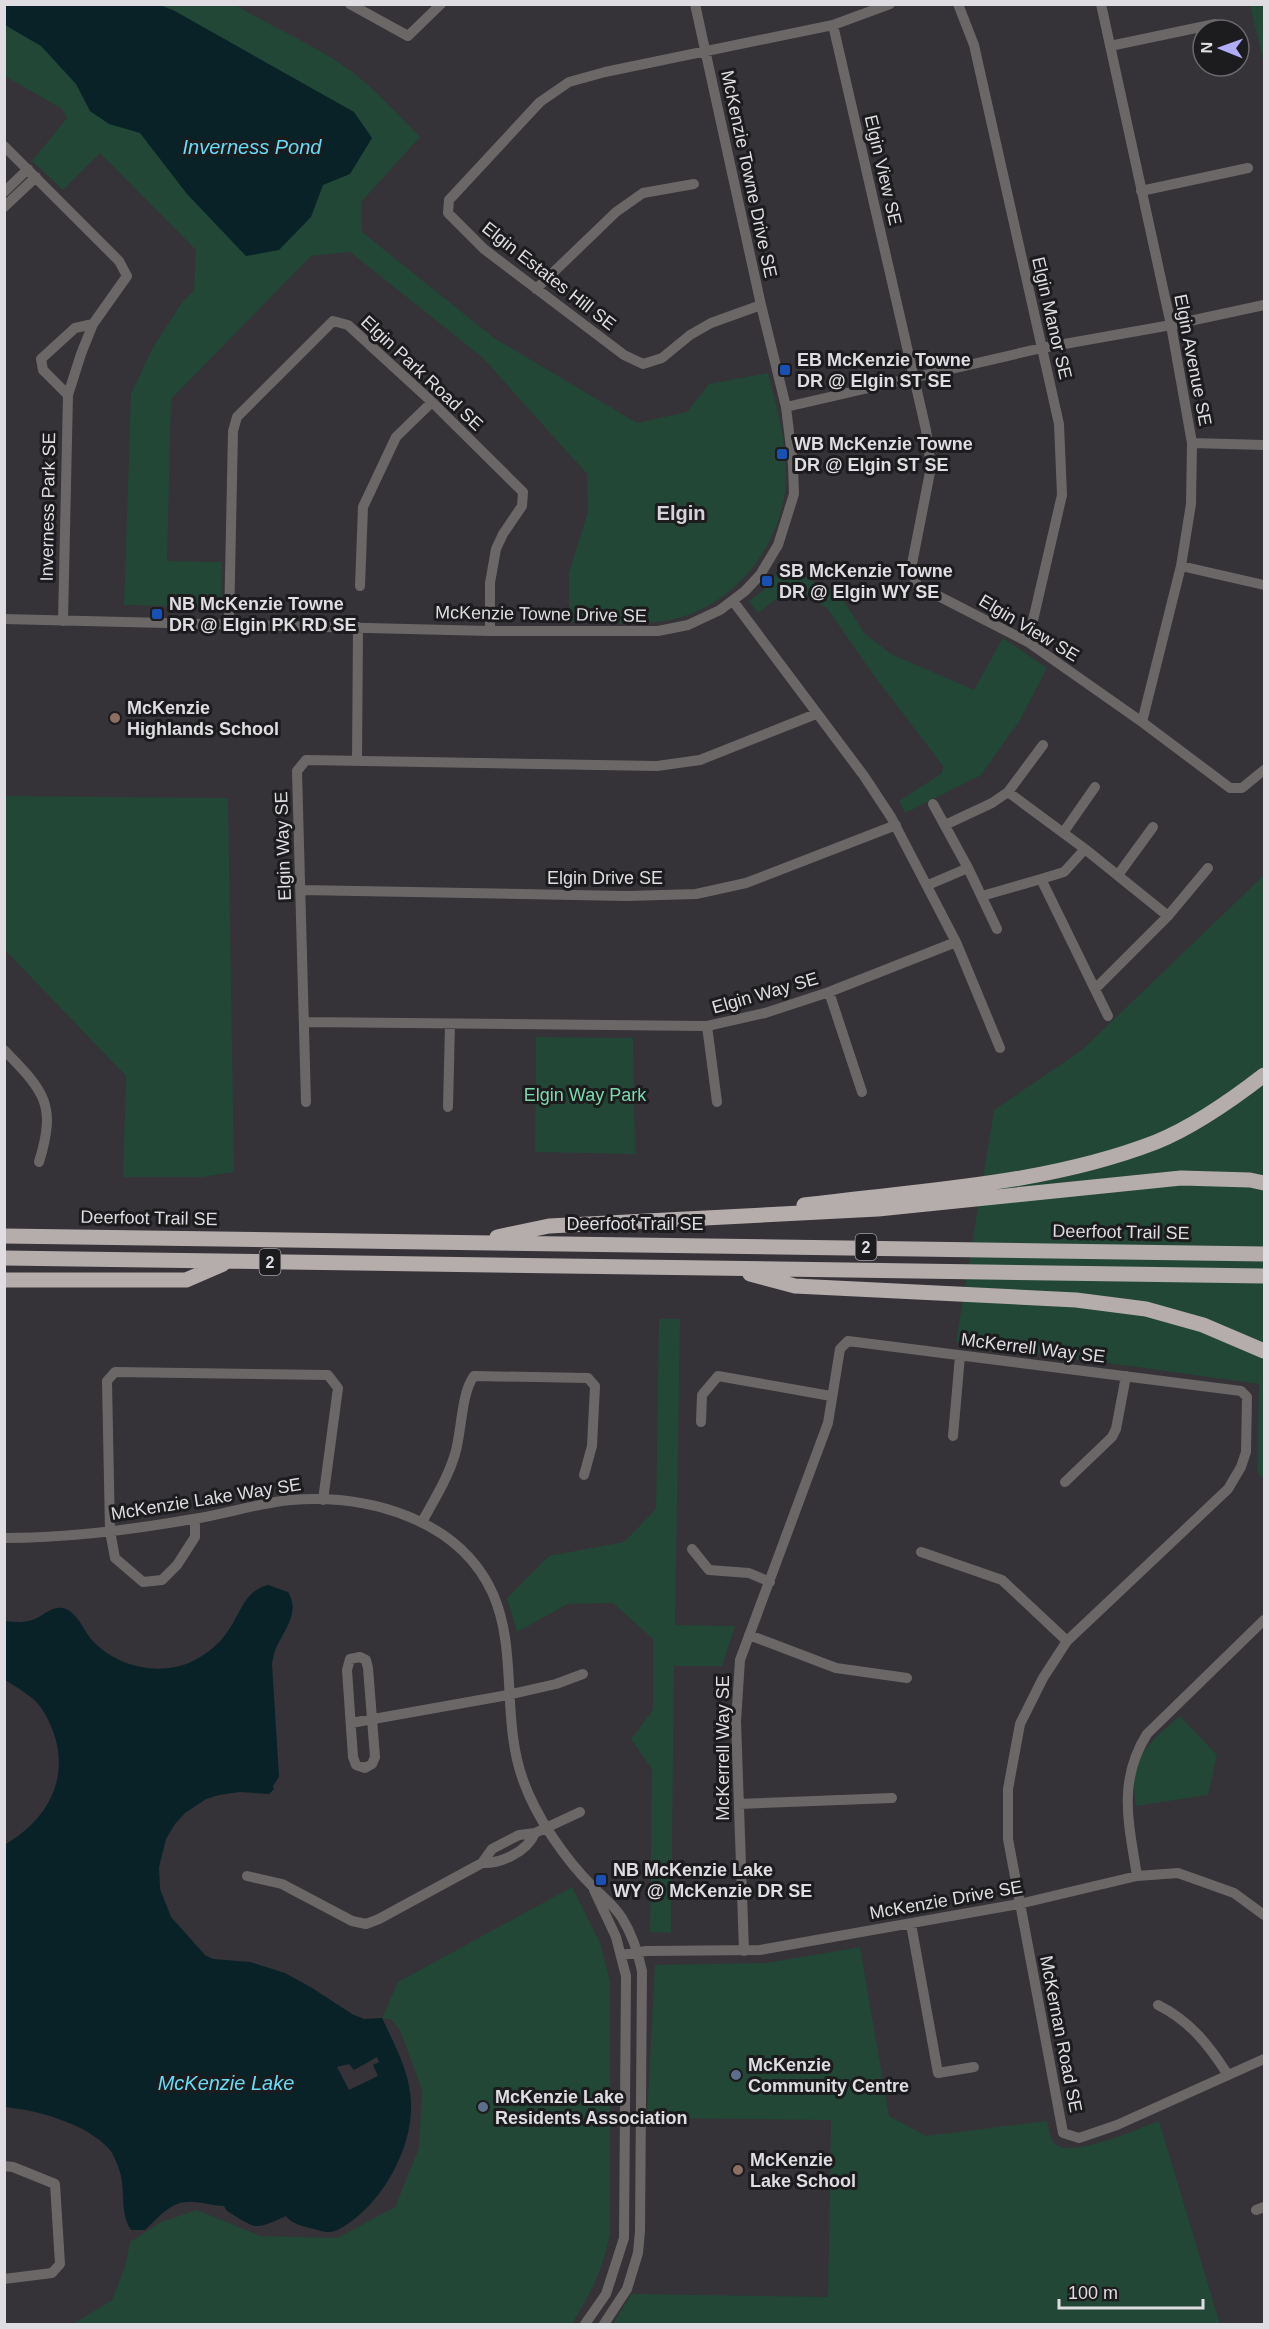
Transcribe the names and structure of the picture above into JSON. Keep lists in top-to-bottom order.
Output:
{
  "streets": {
    "highway": ["Deerfoot Trail SE", "2"],
    "street": [
      "Elgin View SE",
      "McKenzie Towne Drive SE",
      "Elgin Estates Hill SE",
      "Elgin Manor SE",
      "Elgin Avenue SE",
      "Elgin Park Road SE",
      "Inverness Park SE",
      "Elgin Way SE",
      "Elgin Drive SE",
      "McKerrell Way SE",
      "McKenzie Lake Way SE",
      "McKenzie Drive SE",
      "McKernan Road SE"
    ]
  },
  "crossings": [
    ["Elgin View SE", "Elgin Manor SE"],
    ["Elgin View SE", "Elgin Avenue SE"],
    ["McKenzie Towne Drive SE", "Elgin Estates Hill SE"],
    ["McKenzie Towne Drive SE", "Elgin Park Road SE"],
    ["McKenzie Towne Drive SE", "Inverness Park SE"],
    ["Elgin Way SE", "Elgin Drive SE"],
    ["McKerrell Way SE", "McKenzie Drive SE"],
    ["McKerrell Way SE", "McKernan Road SE"],
    ["McKenzie Lake Way SE", "McKenzie Drive SE"],
    ["McKenzie Drive SE", "McKernan Road SE"]
  ],
  "districts": ["Elgin"],
  "water": ["Inverness Pond", "McKenzie Lake"],
  "parks": ["Elgin Way Park"],
  "places": {
    "transit": [
      "EB McKenzie Towne DR @ Elgin ST SE",
      "WB McKenzie Towne DR @ Elgin ST SE",
      "SB McKenzie Towne DR @ Elgin WY SE",
      "NB McKenzie Towne DR @ Elgin PK RD SE",
      "NB McKenzie Lake WY @ McKenzie DR SE"
    ],
    "other": [
      "McKenzie Highlands School",
      "McKenzie Community Centre",
      "McKenzie Lake Residents Association",
      "McKenzie Lake School"
    ]
  },
  "scale_bar": "100 m",
  "north": "left"
}
